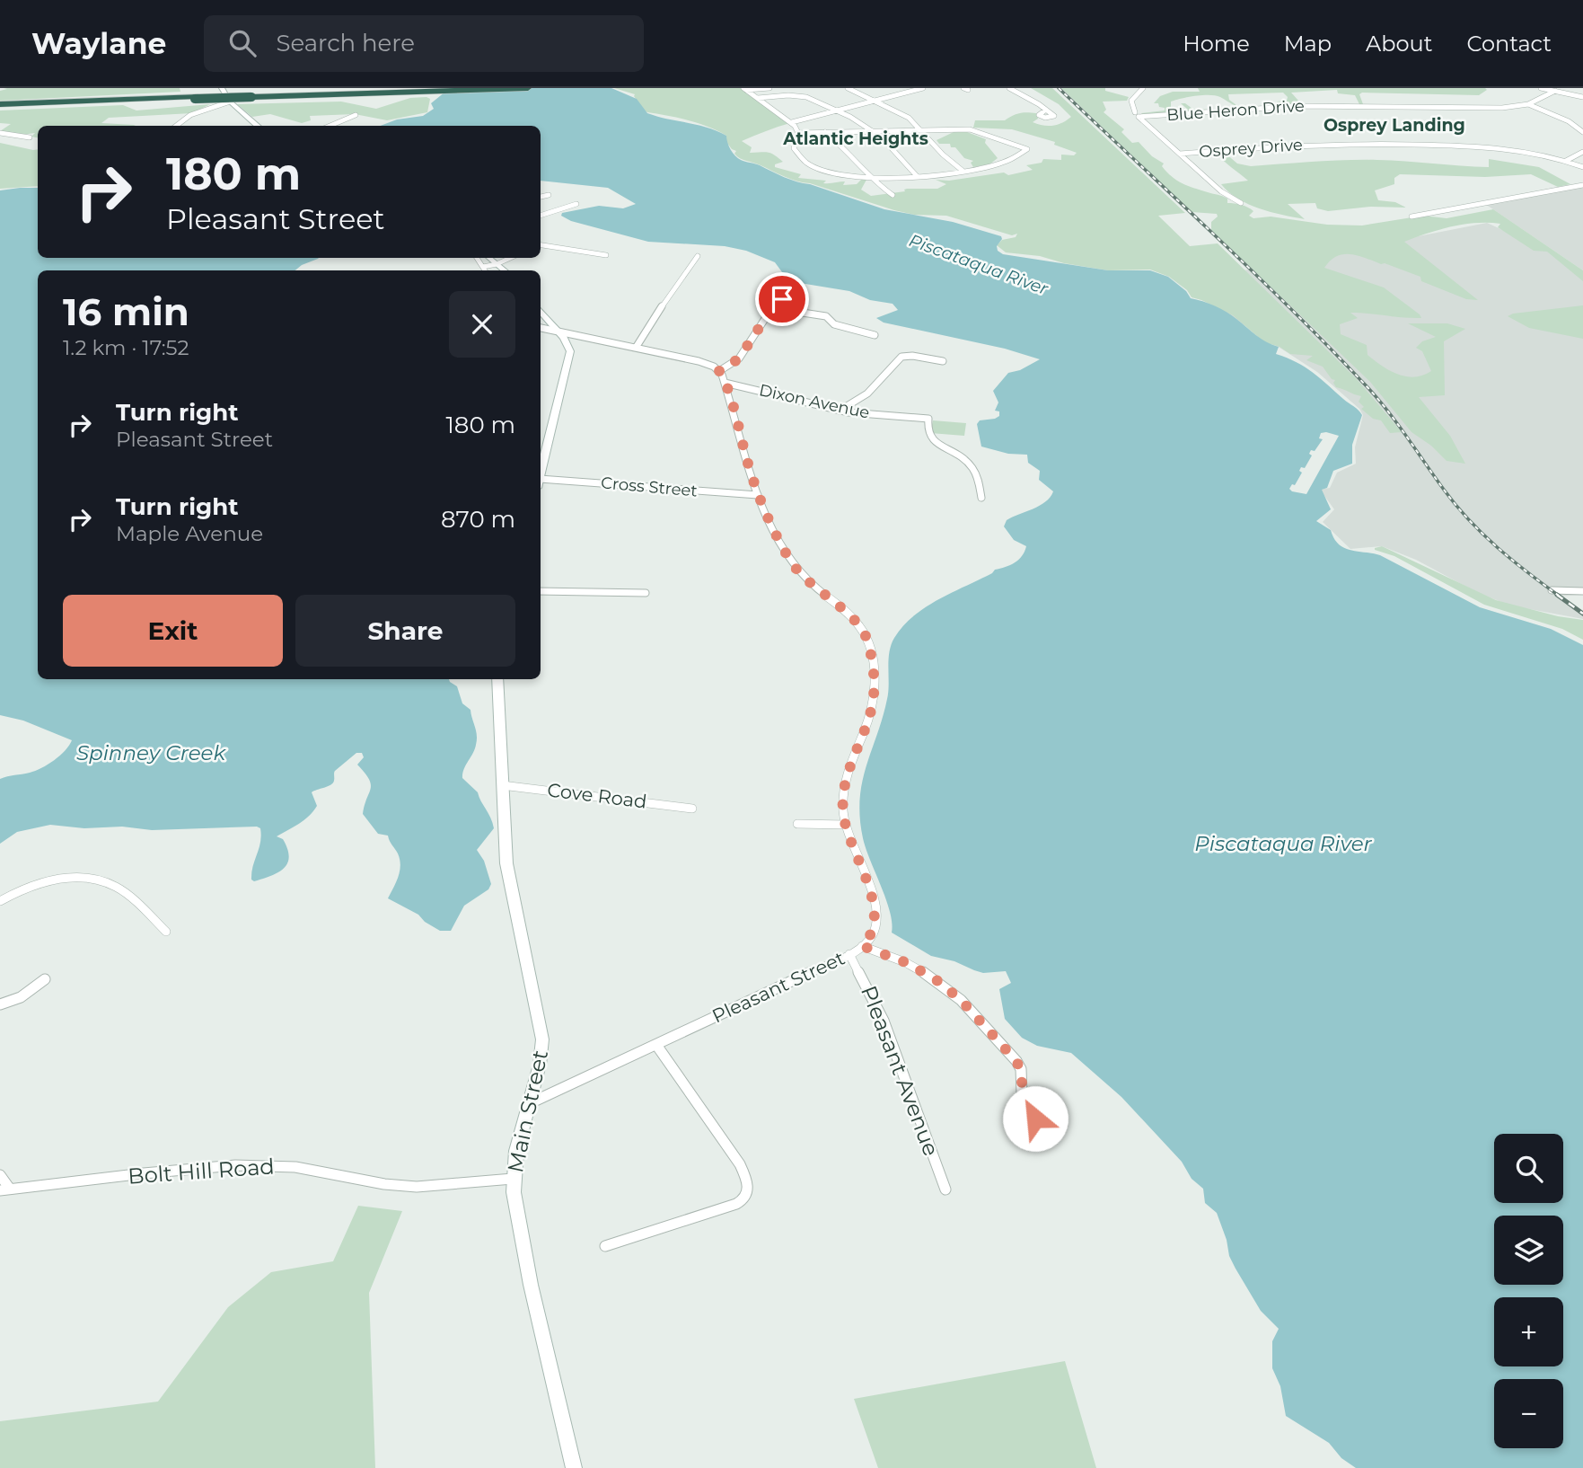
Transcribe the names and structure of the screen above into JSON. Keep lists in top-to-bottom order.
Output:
{
  "streets": {
    "main road": ["Main Street"],
    "street": [
      "Blue Heron Drive",
      "Osprey Drive",
      "Dixon Avenue",
      "Cross Street",
      "Cove Road",
      "Pleasant Street",
      "Pleasant Avenue",
      "Bolt Hill Road"
    ]
  },
  "crossings": [
    ["Dixon Avenue", "Pleasant Street"],
    ["Cross Street", "Pleasant Street"],
    ["Cove Road", "Main Street"],
    ["Pleasant Street", "Pleasant Avenue"],
    ["Pleasant Street", "Main Street"],
    ["Main Street", "Bolt Hill Road"]
  ],
  "districts": ["Osprey Landing", "Atlantic Heights"],
  "water": ["Piscataqua River", "Spinney Creek"],
  "page": {
    "header": "Waylane",
    "search": "Search here",
    "nav": [
      "Home",
      "Map",
      "About",
      "Contact"
    ],
    "turn": ["180 m", "Pleasant Street"],
    "heading": ["16 min", "1.2 km · 17:52"],
    "list": [
      {
        "name": "Turn right",
        "note": "Pleasant Street",
        "value": "180 m"
      },
      {
        "name": "Turn right",
        "note": "Maple Avenue",
        "value": "870 m"
      }
    ],
    "buttons": ["Exit", "Share"],
    "map_buttons": ["+", "−"]
  }
}
